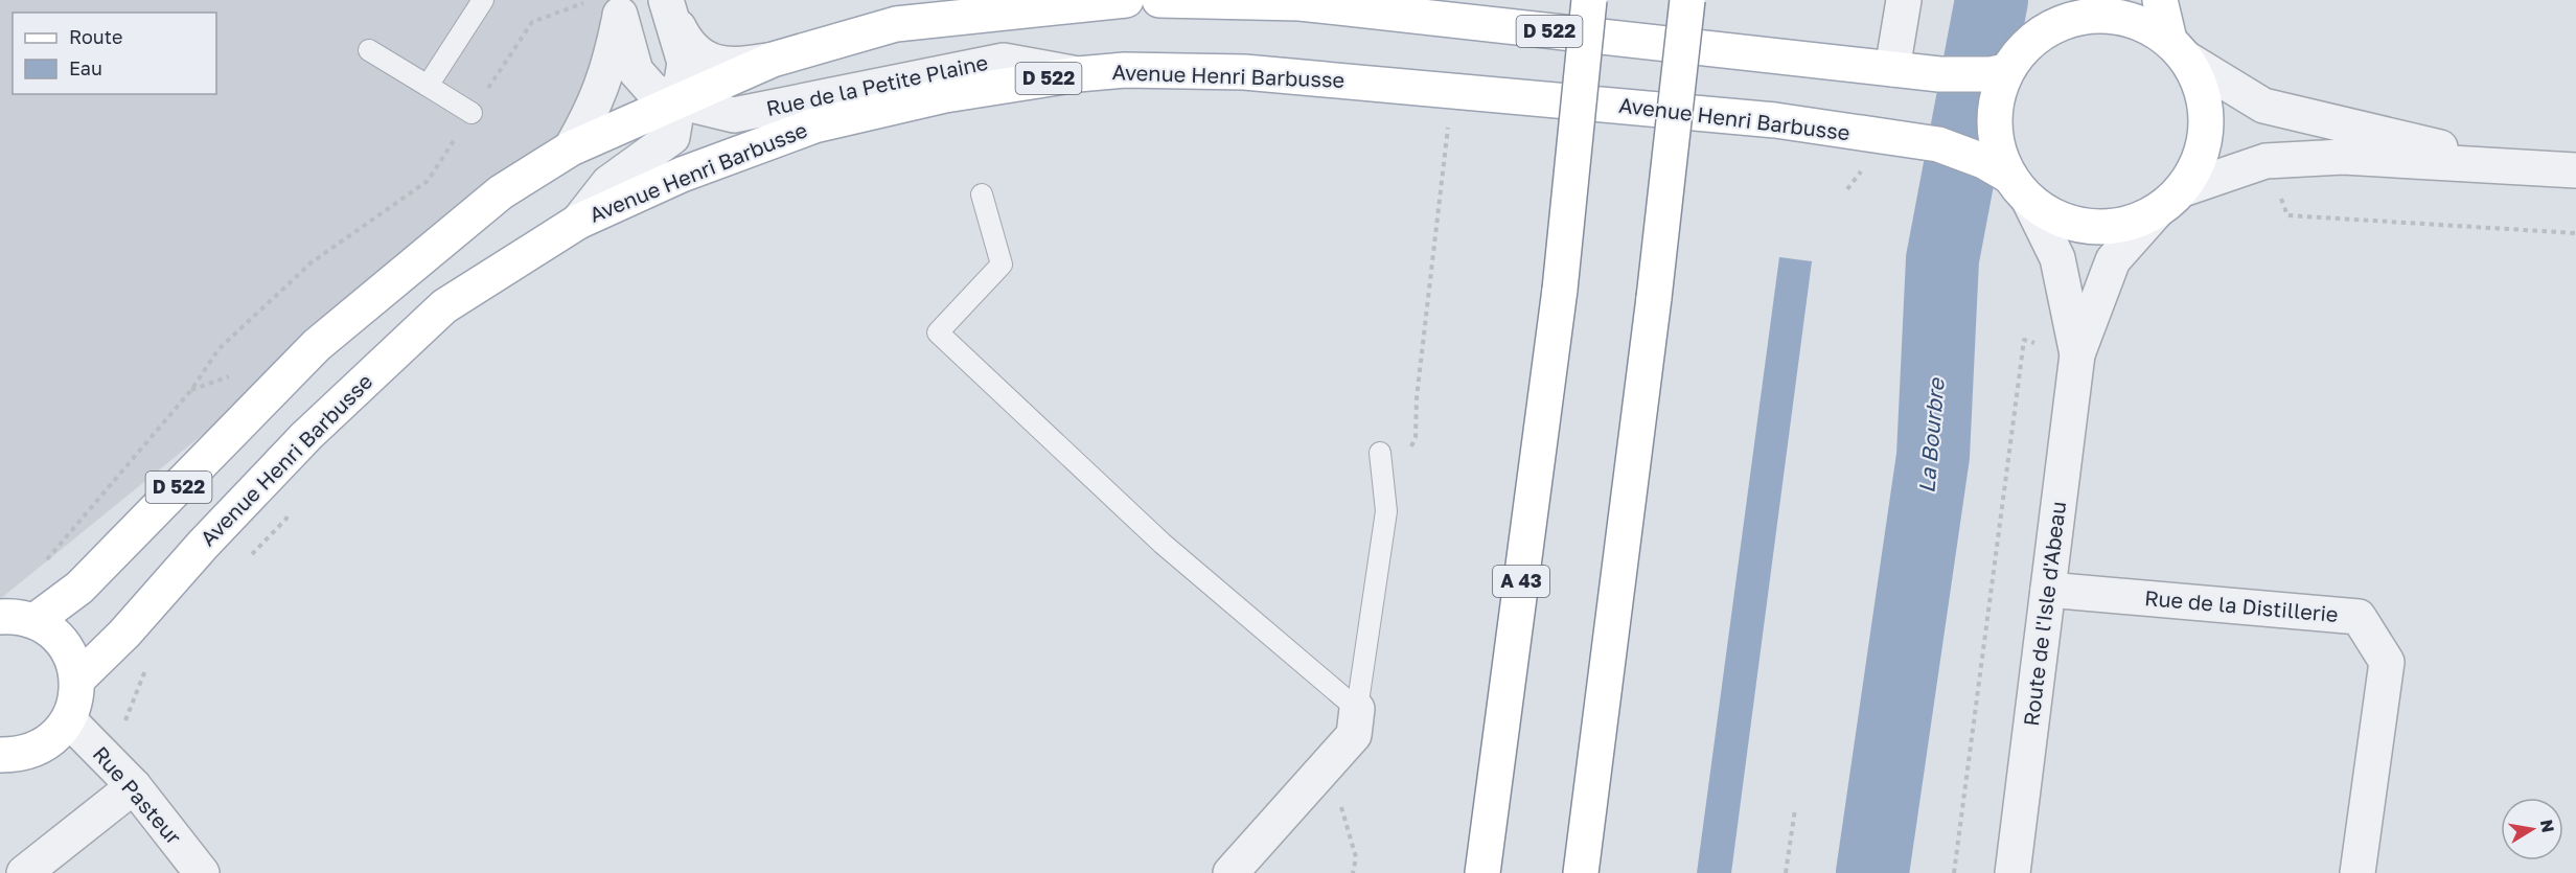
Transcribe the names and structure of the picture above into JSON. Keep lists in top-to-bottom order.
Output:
{
  "streets": {
    "main road": ["D 522", "Avenue Henri Barbusse", "A 43"],
    "street": [
      "Rue de la Petite Plaine",
      "Rue de la Distillerie",
      "Route de l'Isle d'Abeau",
      "Rue Pasteur"
    ]
  },
  "crossings": [
    ["D 522", "Avenue Henri Barbusse"],
    ["D 522", "Rue de la Petite Plaine"],
    ["D 522", "Route de l'Isle d'Abeau"],
    ["Avenue Henri Barbusse", "Rue de la Petite Plaine"],
    ["Avenue Henri Barbusse", "Route de l'Isle d'Abeau"],
    ["Rue de la Distillerie", "Route de l'Isle d'Abeau"]
  ],
  "water": ["La Bourbre"],
  "legend": ["Route", "Eau"],
  "north": "right"
}
